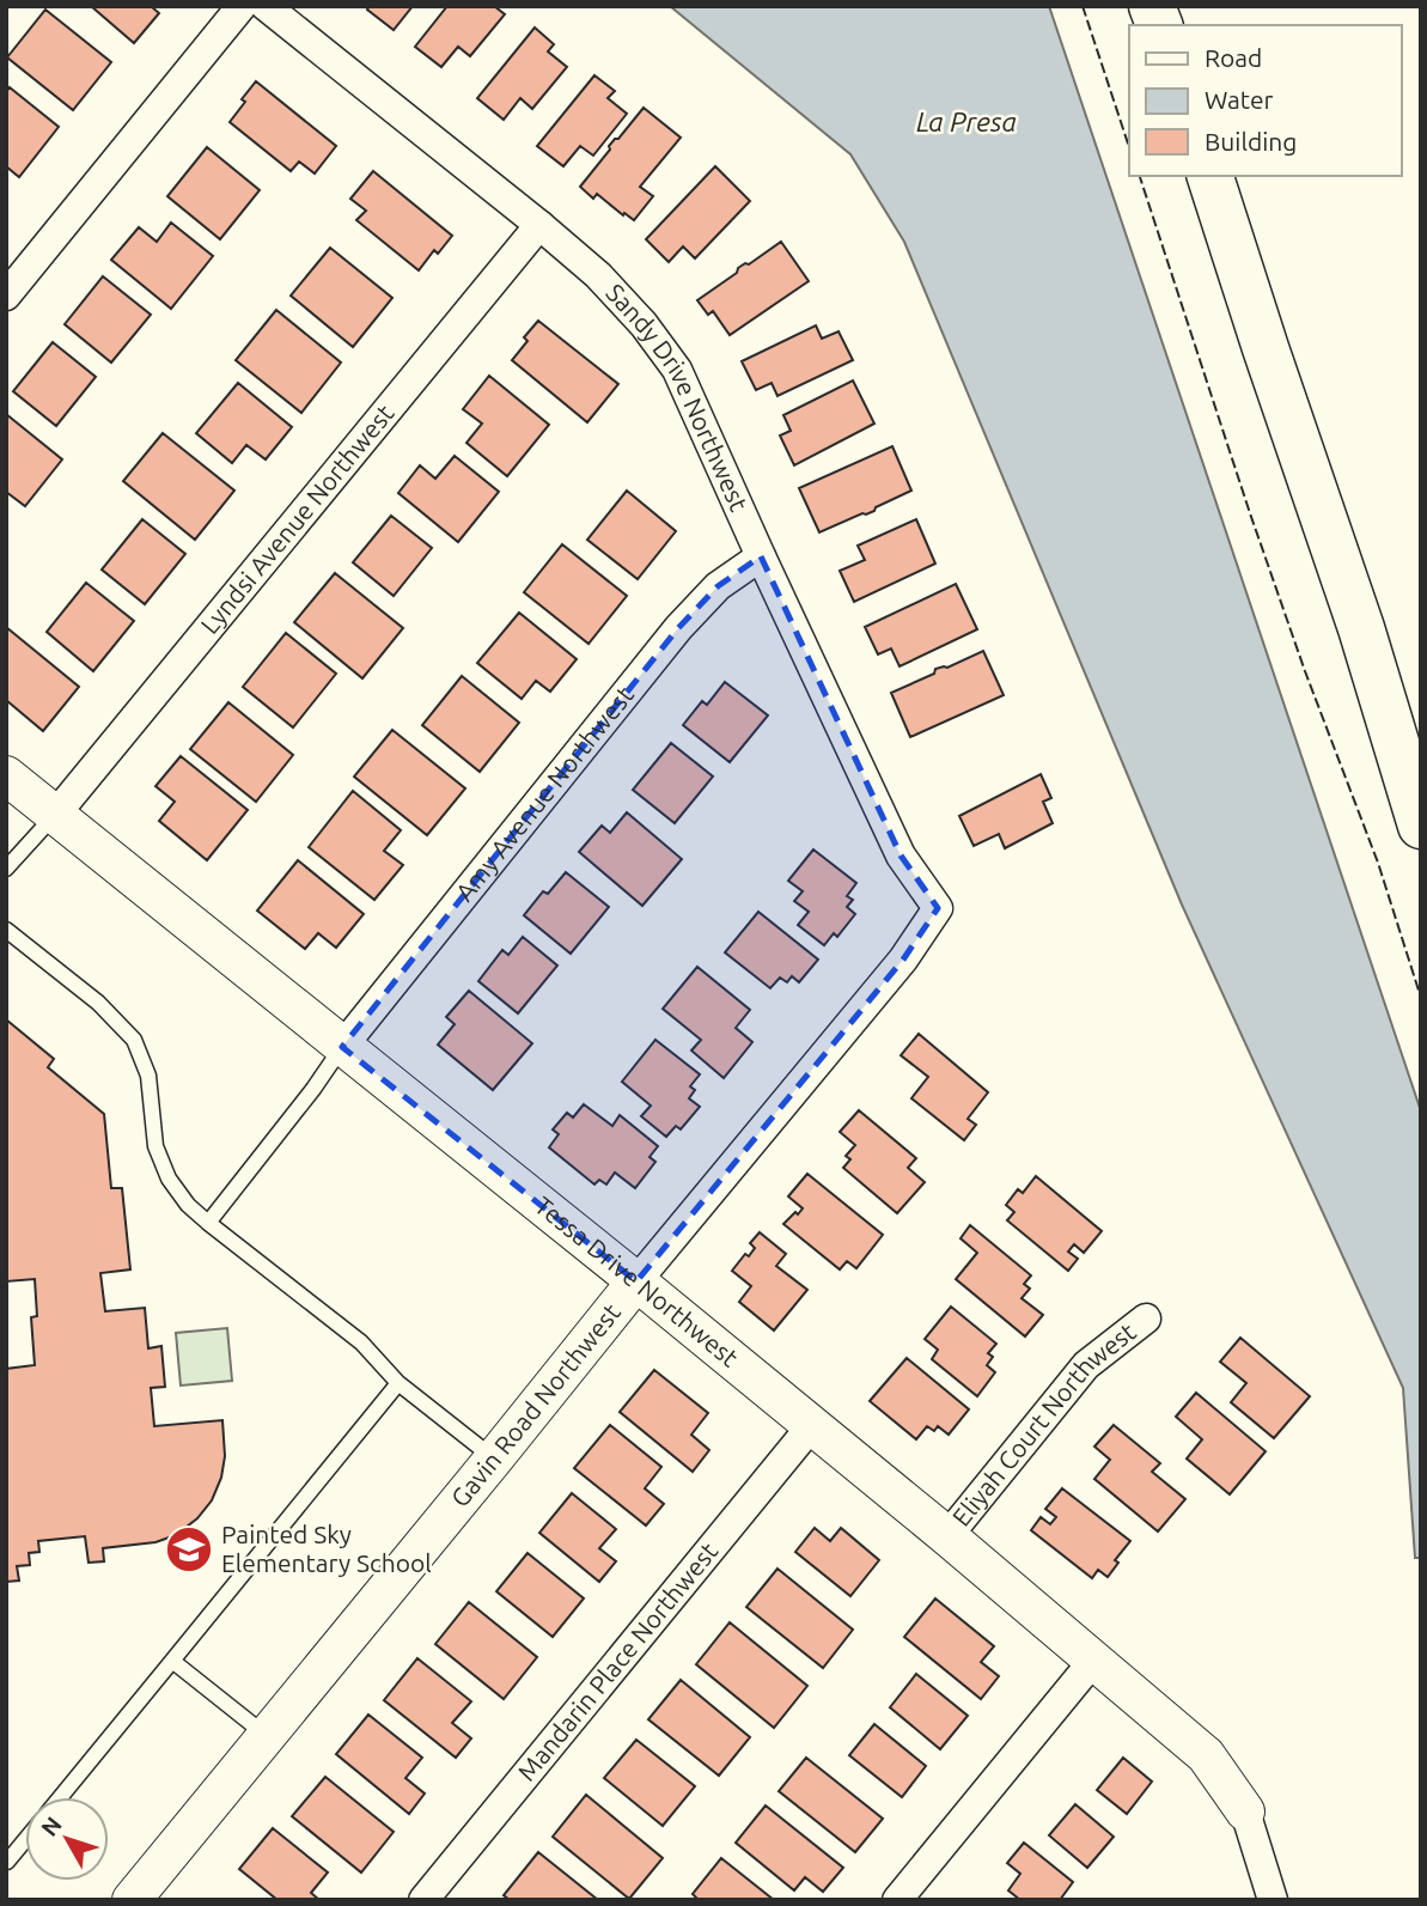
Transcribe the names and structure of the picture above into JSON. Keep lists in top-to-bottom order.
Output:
{
  "streets": {
    "street": [
      "Sandy Drive Northwest",
      "Lyndsi Avenue Northwest",
      "Amy Avenue Northwest",
      "Tessa Drive Northwest",
      "Gavin Road Northwest",
      "Eliyah Court Northwest",
      "Mandarin Place Northwest"
    ]
  },
  "crossings": [
    ["Sandy Drive Northwest", "Lyndsi Avenue Northwest"],
    ["Sandy Drive Northwest", "Amy Avenue Northwest"],
    ["Sandy Drive Northwest", "Gavin Road Northwest"],
    ["Lyndsi Avenue Northwest", "Tessa Drive Northwest"],
    ["Amy Avenue Northwest", "Tessa Drive Northwest"],
    ["Tessa Drive Northwest", "Gavin Road Northwest"],
    ["Tessa Drive Northwest", "Eliyah Court Northwest"],
    ["Tessa Drive Northwest", "Mandarin Place Northwest"]
  ],
  "water": ["La Presa"],
  "places": {
    "school or university": ["Painted Sky Elementary School"]
  },
  "legend": ["Road", "Water", "Building"],
  "north": "top left"
}
